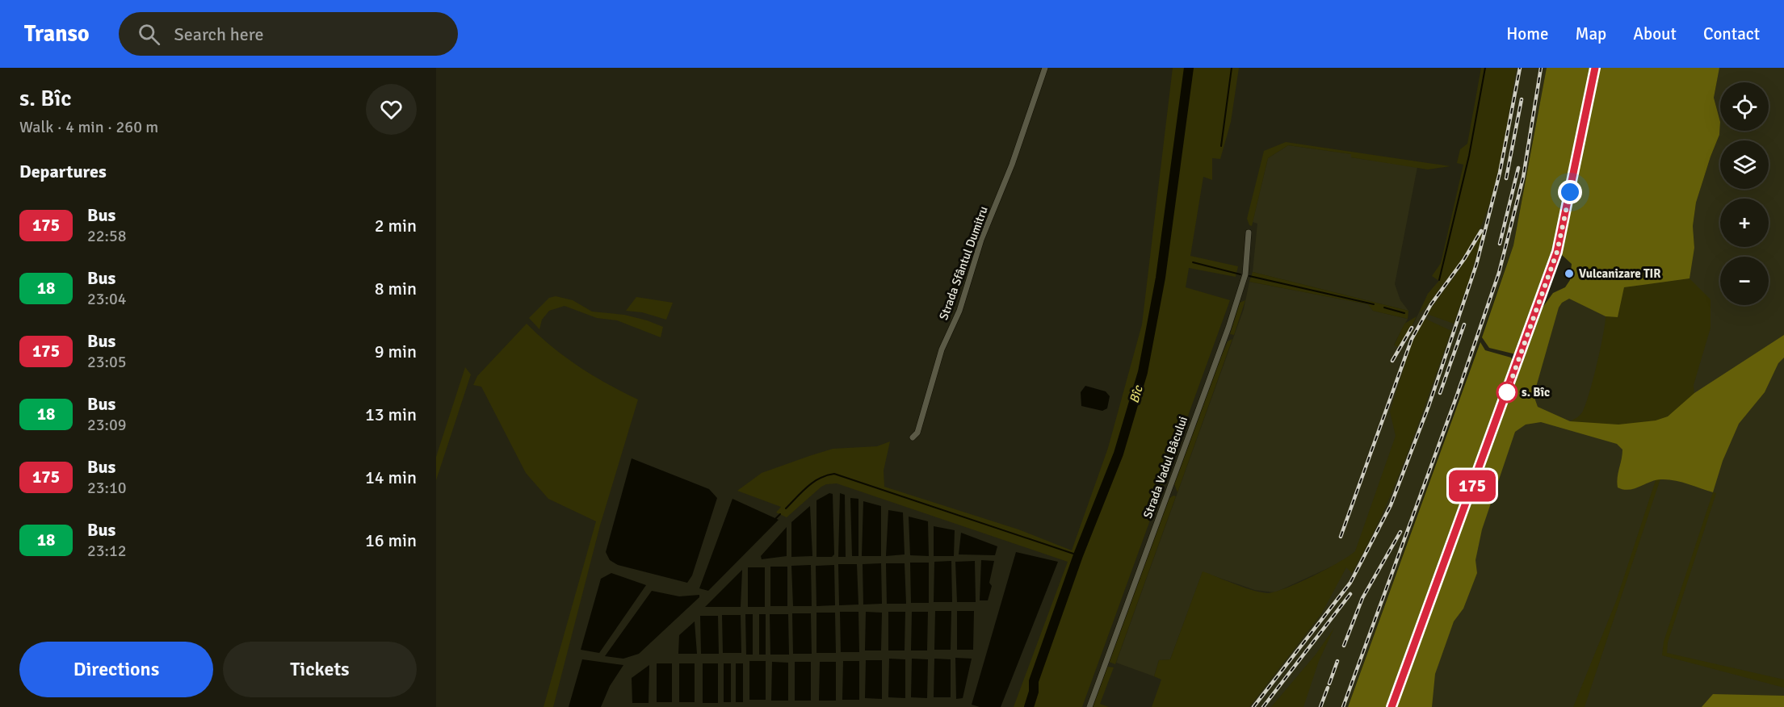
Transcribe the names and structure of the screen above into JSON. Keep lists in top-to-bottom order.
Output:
{
  "streets": {
    "street": ["Strada Sfântul Dumitru", "Strada Vadul Bâcului"]
  },
  "water": ["Bîc"],
  "places": ["Vulcanizare TIR", "s. Bîc"],
  "lines": ["bus line 175"],
  "page": {
    "header": "Transo",
    "search": "Search here",
    "nav": [
      "Home",
      "Map",
      "About",
      "Contact"
    ],
    "heading": [
      ["s. Bîc", "Walk · 4 min · 260 m"],
      "Departures"
    ],
    "on_map": "175",
    "map_buttons": ["+", "−"],
    "list": [
      {
        "mark": "175",
        "name": "Bus",
        "note": "22:58",
        "value": "2 min"
      },
      {
        "mark": "18",
        "name": "Bus",
        "note": "23:04",
        "value": "8 min"
      },
      {
        "mark": "175",
        "name": "Bus",
        "note": "23:05",
        "value": "9 min"
      },
      {
        "mark": "18",
        "name": "Bus",
        "note": "23:09",
        "value": "13 min"
      },
      {
        "mark": "175",
        "name": "Bus",
        "note": "23:10",
        "value": "14 min"
      },
      {
        "mark": "18",
        "name": "Bus",
        "note": "23:12",
        "value": "16 min"
      }
    ],
    "buttons": ["Directions", "Tickets"]
  }
}
